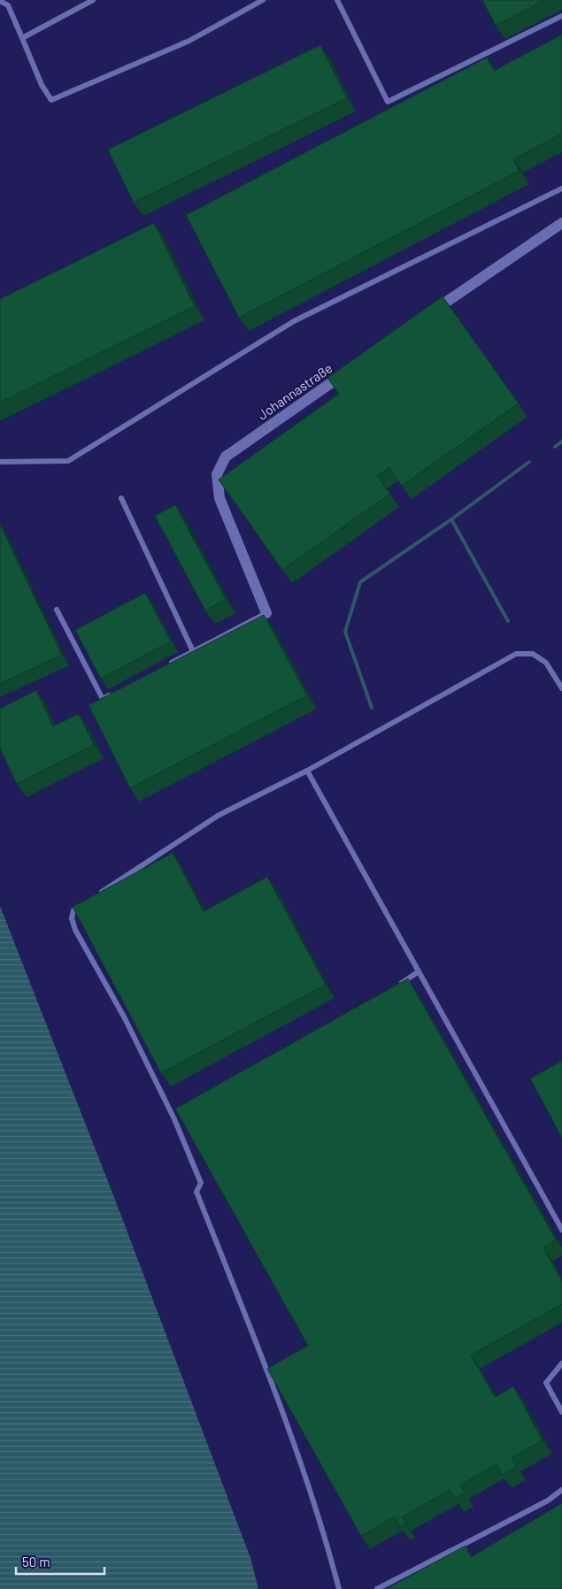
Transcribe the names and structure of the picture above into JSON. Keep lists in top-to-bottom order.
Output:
{
  "streets": {
    "street": ["Johannastraße"]
  },
  "scale_bar": "50 m"
}
